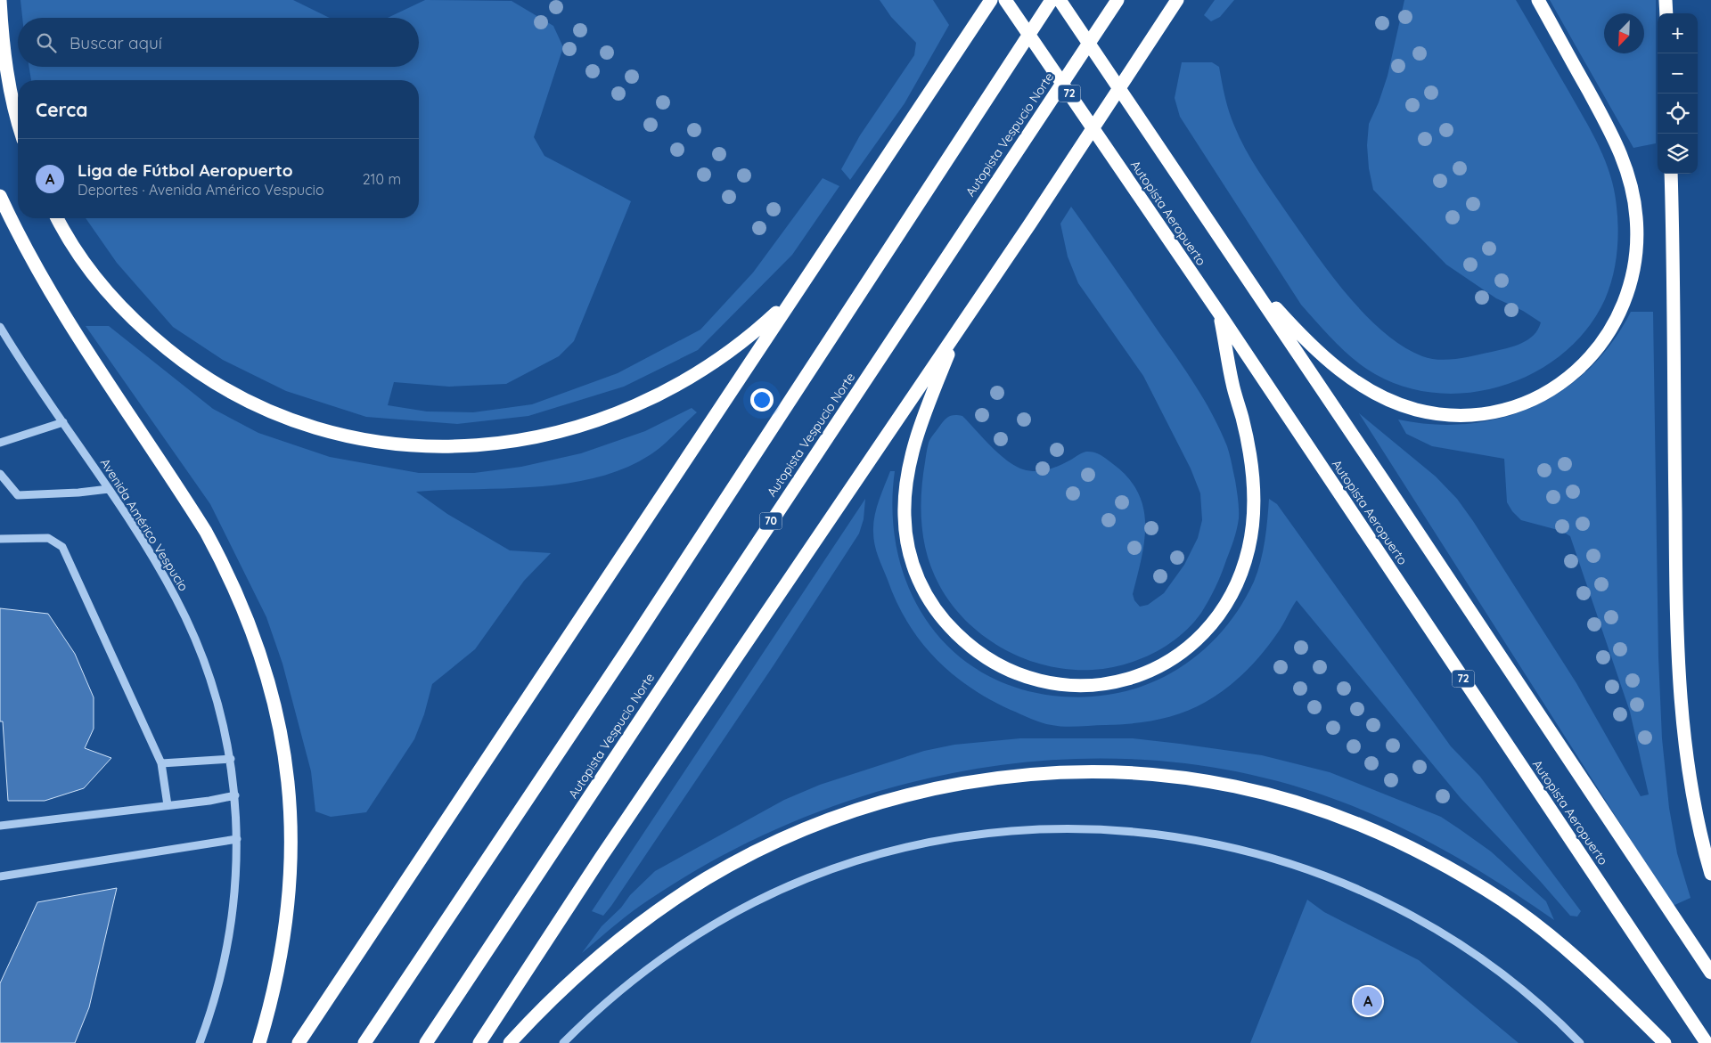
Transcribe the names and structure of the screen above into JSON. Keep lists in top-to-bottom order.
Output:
{
  "streets": {
    "highway": [
      "72",
      "Autopista Vespucio Norte",
      "Autopista Aeropuerto",
      "70"
    ],
    "street": ["Avenida Américo Vespucio"]
  },
  "north": "bottom left",
  "page": {
    "map_buttons": ["+", "−"],
    "search": "Buscar aquí",
    "heading": "Cerca",
    "list": [
      {
        "mark": "A",
        "name": "Liga de Fútbol Aeropuerto",
        "note": "Deportes · Avenida Américo Vespucio",
        "value": "210 m"
      }
    ],
    "pins": "A"
  }
}
